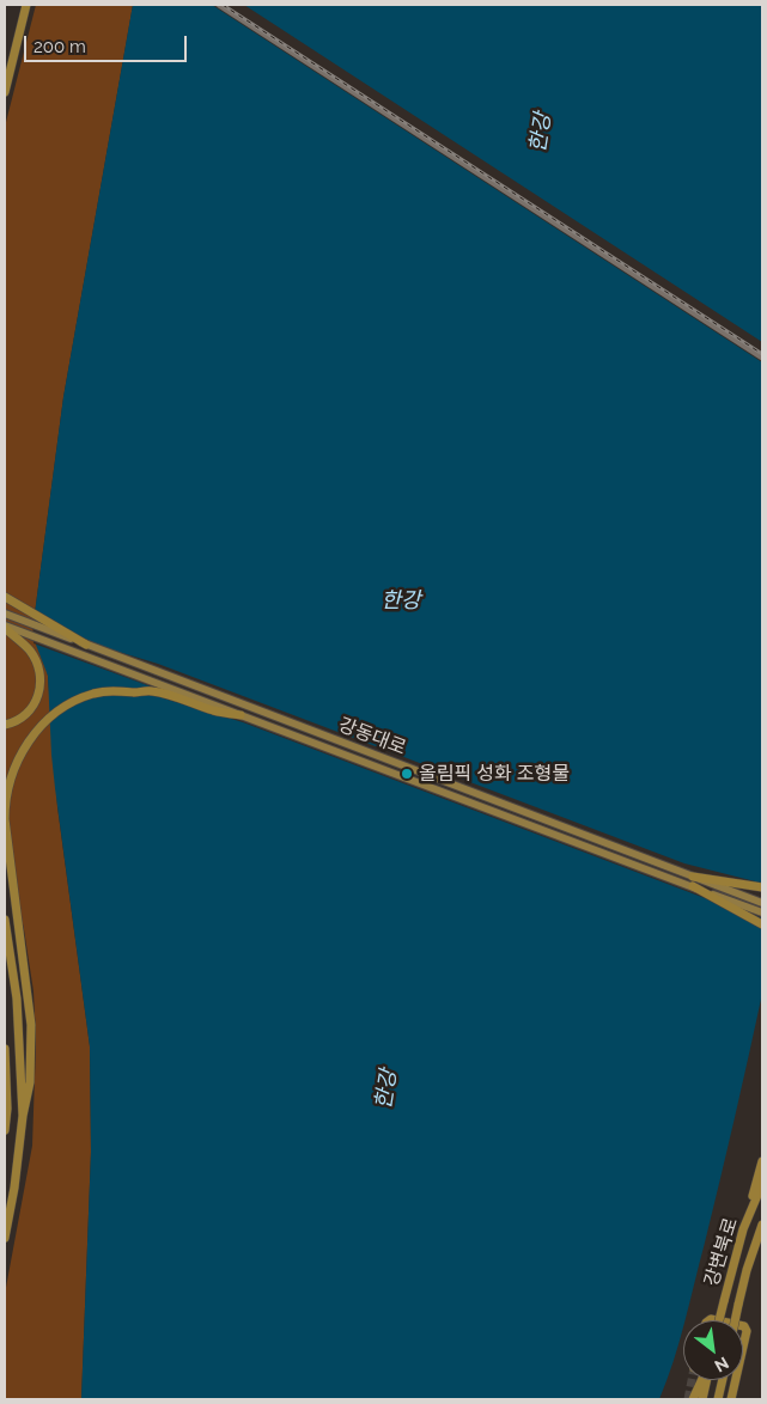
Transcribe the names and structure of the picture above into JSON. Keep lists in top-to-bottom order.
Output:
{
  "streets": {
    "highway": ["강변북로"],
    "main road": ["강동대로"]
  },
  "water": ["한강"],
  "places": ["올림픽 성화 조형물"],
  "scale_bar": "200 m",
  "north": "bottom right"
}
